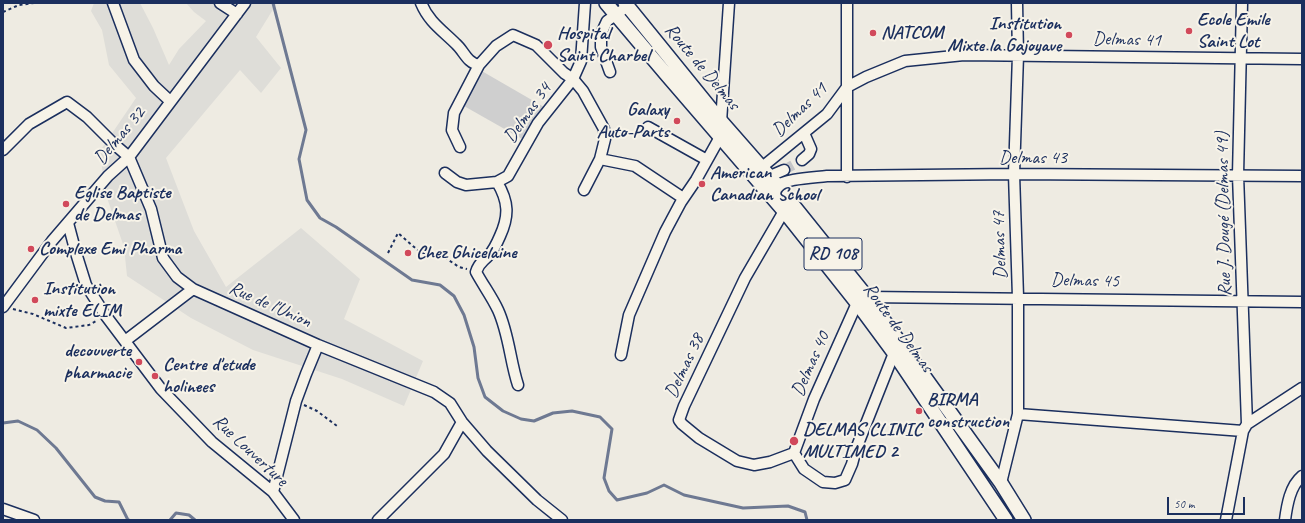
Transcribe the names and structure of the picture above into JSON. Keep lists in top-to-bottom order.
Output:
{
  "streets": {
    "main road": ["Route de Delmas", "RD 108"],
    "street": [
      "Delmas 41",
      "Delmas 34",
      "Delmas 32",
      "Delmas 43",
      "Rue J. Dougé (Delmas 49)",
      "Delmas 47",
      "Delmas 45",
      "Rue de l'Union",
      "Delmas 40",
      "Delmas 38",
      "Rue Louverture"
    ]
  },
  "crossings": [
    ["Delmas 41", "Route de Delmas"],
    ["Delmas 41", "Delmas 43"],
    ["Delmas 41", "Rue J. Dougé (Delmas 49)"],
    ["Delmas 41", "Delmas 47"],
    ["Route de Delmas", "Delmas 43"],
    ["Route de Delmas", "Delmas 47"],
    ["Route de Delmas", "Delmas 45"],
    ["Route de Delmas", "Delmas 40"],
    ["Route de Delmas", "Delmas 38"],
    ["Delmas 32", "Rue de l'Union"],
    ["Delmas 32", "Rue Louverture"],
    ["Delmas 43", "Rue J. Dougé (Delmas 49)"],
    ["Delmas 43", "Delmas 47"],
    ["Rue J. Dougé (Delmas 49)", "Delmas 45"],
    ["Delmas 47", "Delmas 45"],
    ["Delmas 45", "Delmas 40"],
    ["Delmas 40", "Delmas 38"]
  ],
  "places": [
    "Ecole Emile Saint Lot",
    "NATCOM",
    "Institution Mixte la Gajoyave",
    "Hospital Saint Charbel",
    "Galaxy Auto-Parts",
    "American Canadian School",
    "Eglise Baptiste de Delmas",
    "Complexe Emi Pharma",
    "Chez Ghicelaine",
    "Institution mixte ELIM",
    "decouverte pharmacie",
    "Centre d'etude holinees",
    "BIRMA construction",
    "DELMAS CLINIC MULTIMED 2"
  ],
  "scale_bar": "50 m"
}
